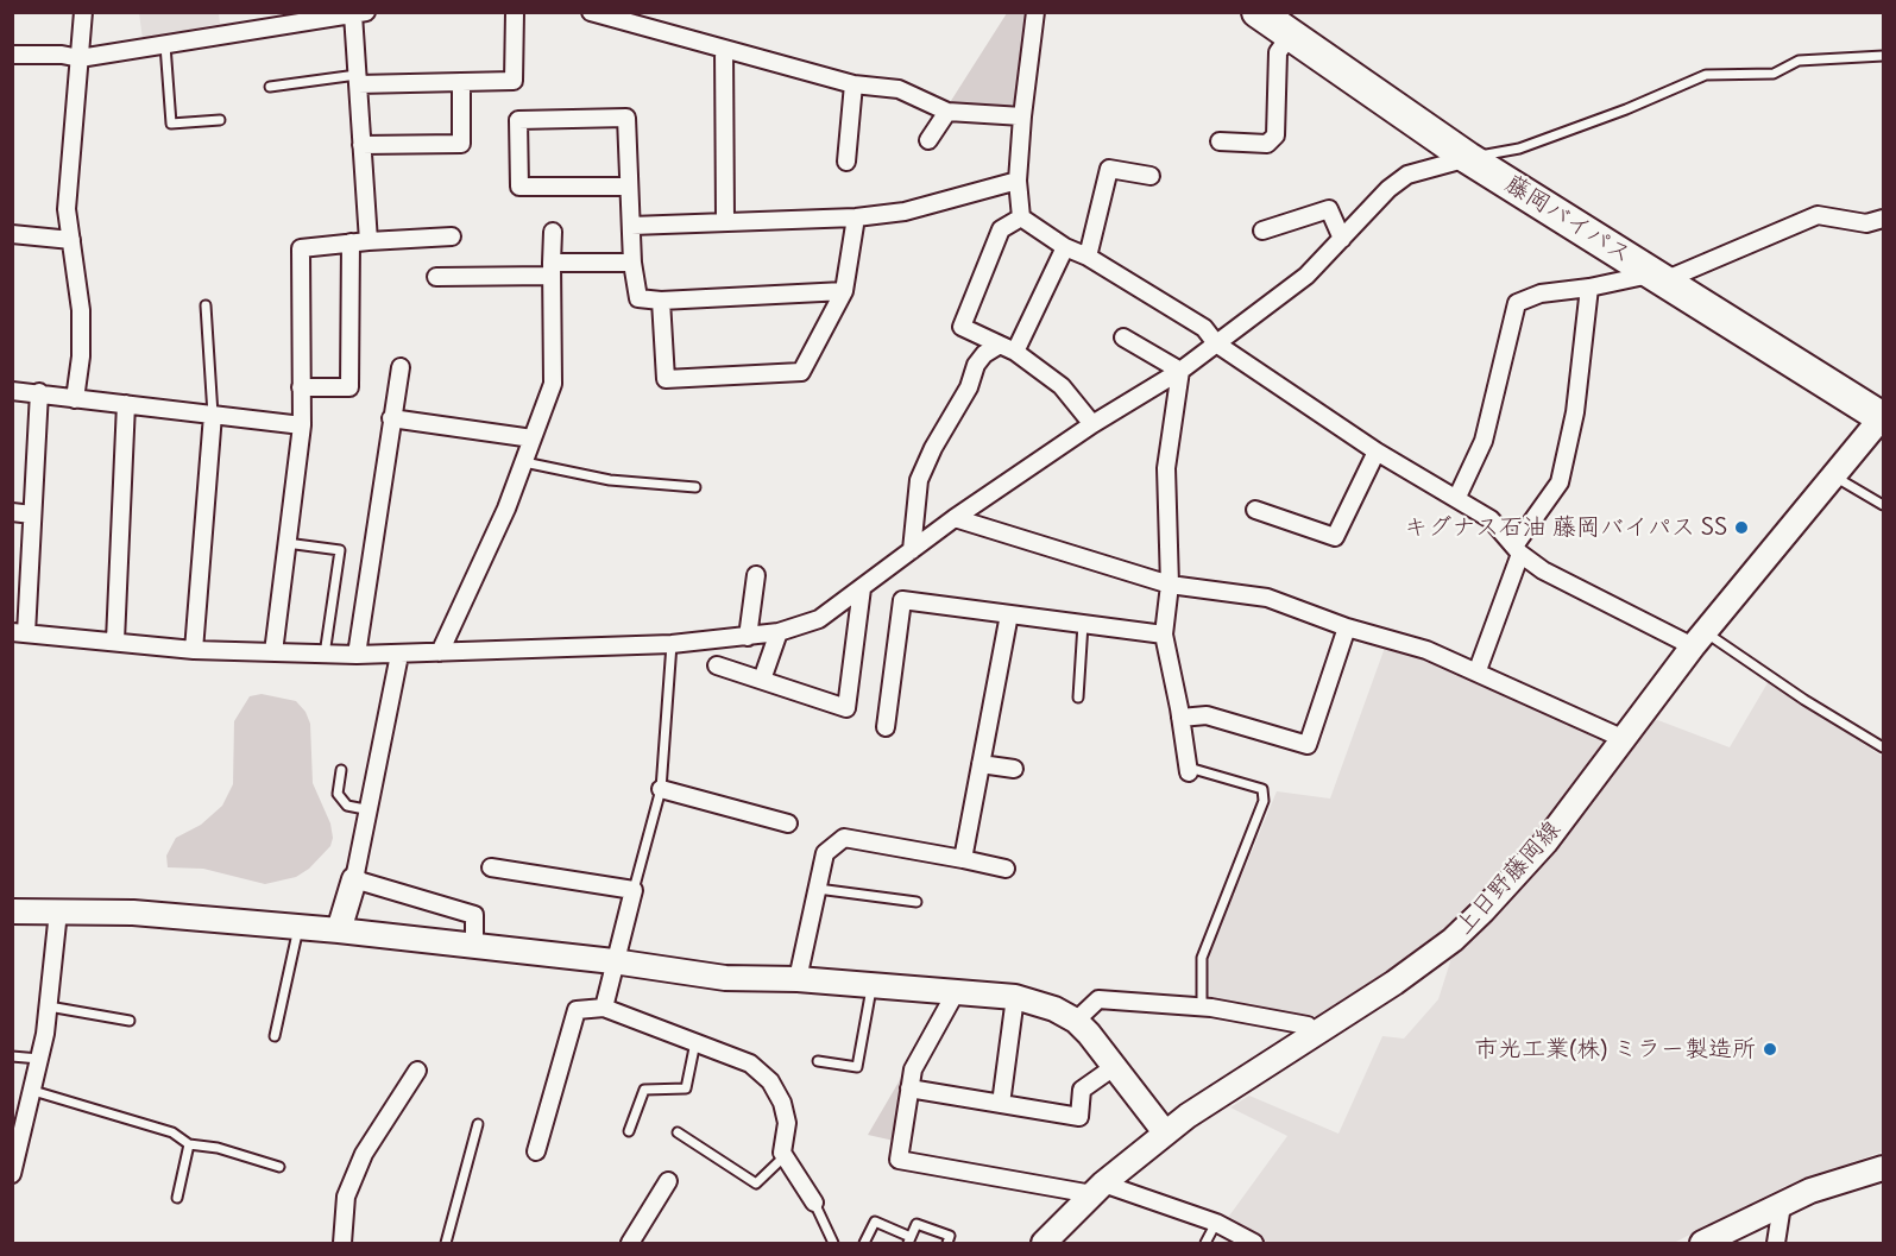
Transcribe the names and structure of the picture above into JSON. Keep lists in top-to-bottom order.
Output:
{
  "streets": {
    "highway": ["藤岡バイパス"],
    "street": ["上日野藤岡線"]
  },
  "crossings": [
    ["藤岡バイパス", "上日野藤岡線"]
  ],
  "places": ["キグナス石油 藤岡バイパス SS", "市光工業(株) ミラー製造所"]
}
